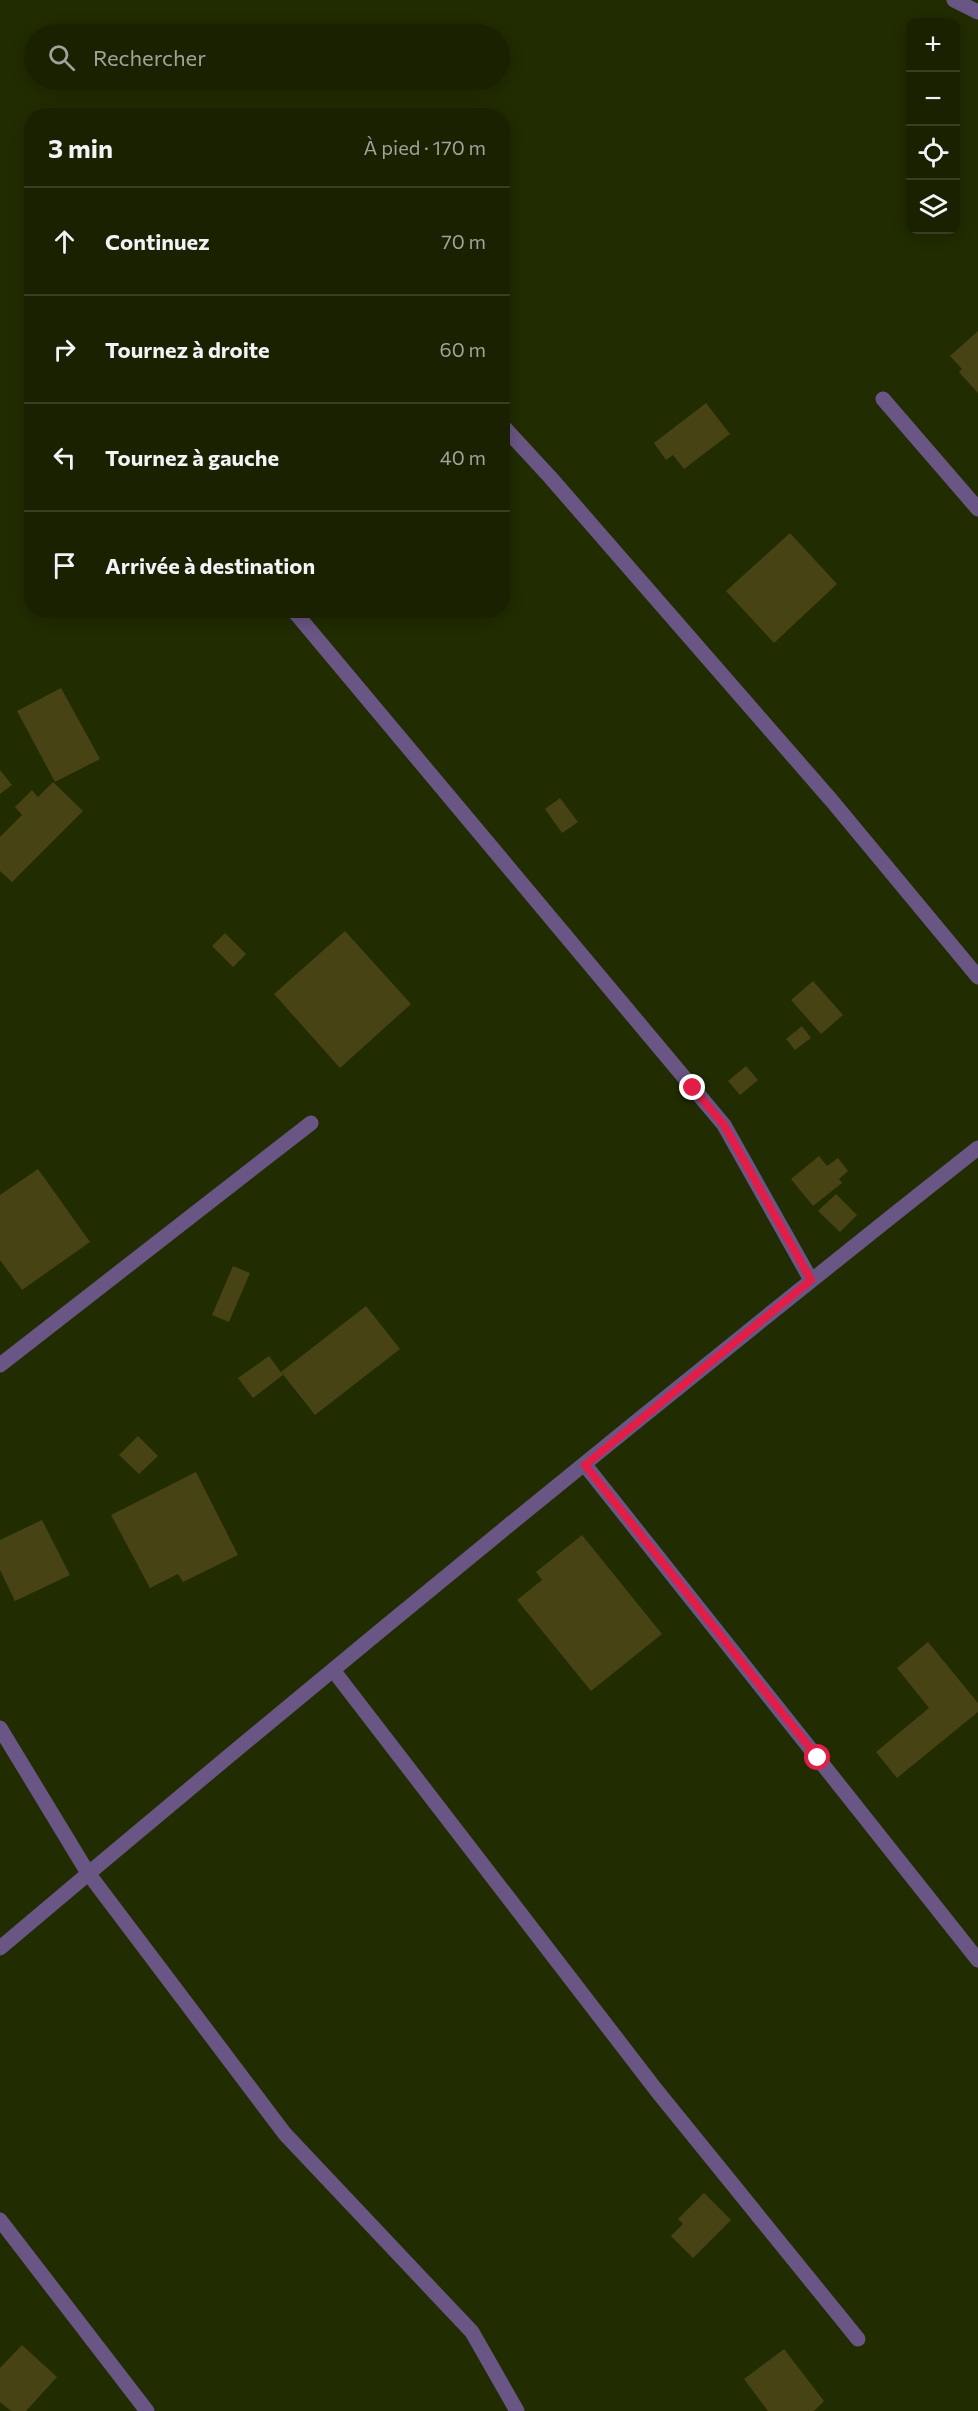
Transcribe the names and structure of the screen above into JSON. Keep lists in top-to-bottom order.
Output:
{
  "page": {
    "map_buttons": ["+", "−"],
    "search": "Rechercher",
    "heading": ["3 min", "À pied · 170 m"],
    "list": [
      ["Continuez", "70 m"],
      ["Tournez à droite", "60 m"],
      ["Tournez à gauche", "40 m"],
      "Arrivée à destination"
    ]
  }
}
